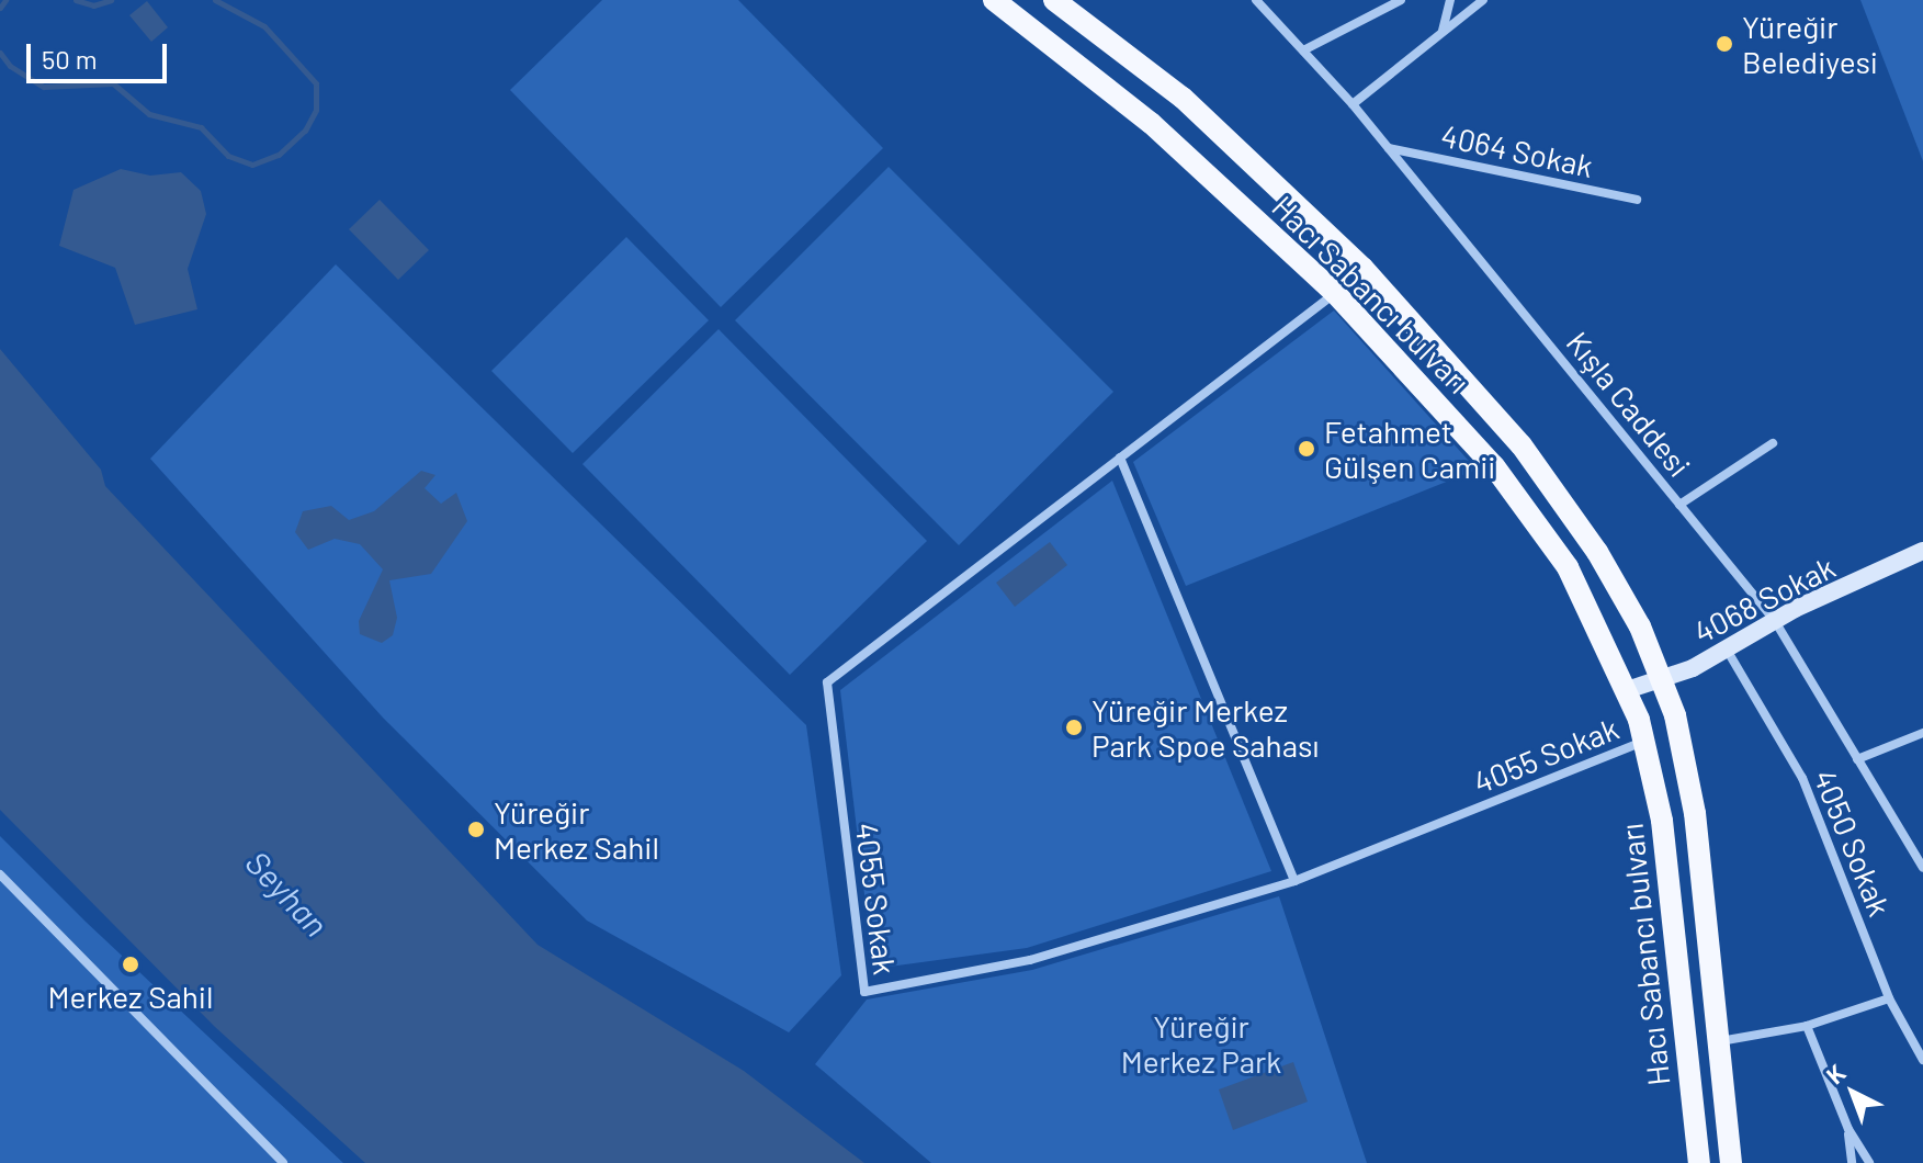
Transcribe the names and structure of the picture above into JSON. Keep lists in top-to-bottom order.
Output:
{
  "streets": {
    "main road": ["Hacı Sabancı bulvarı", "4068 Sokak"],
    "street": [
      "4064 Sokak",
      "Kışla Caddesi",
      "4055 Sokak",
      "4050 Sokak"
    ]
  },
  "crossings": [
    ["4064 Sokak", "Kışla Caddesi"],
    ["Hacı Sabancı bulvarı", "4068 Sokak"],
    ["Hacı Sabancı bulvarı", "4055 Sokak"],
    ["Kışla Caddesi", "4068 Sokak"],
    ["4068 Sokak", "4050 Sokak"]
  ],
  "water": ["Seyhan"],
  "parks": ["Yüreğir Merkez Park"],
  "places": [
    "Yüreğir Belediyesi",
    "Fetahmet Gülşen Camii",
    "Yüreğir Merkez Park Spoe Sahası",
    "Yüreğir Merkez Sahil",
    "Merkez Sahil"
  ],
  "scale_bar": "50 m",
  "north": "top left"
}
